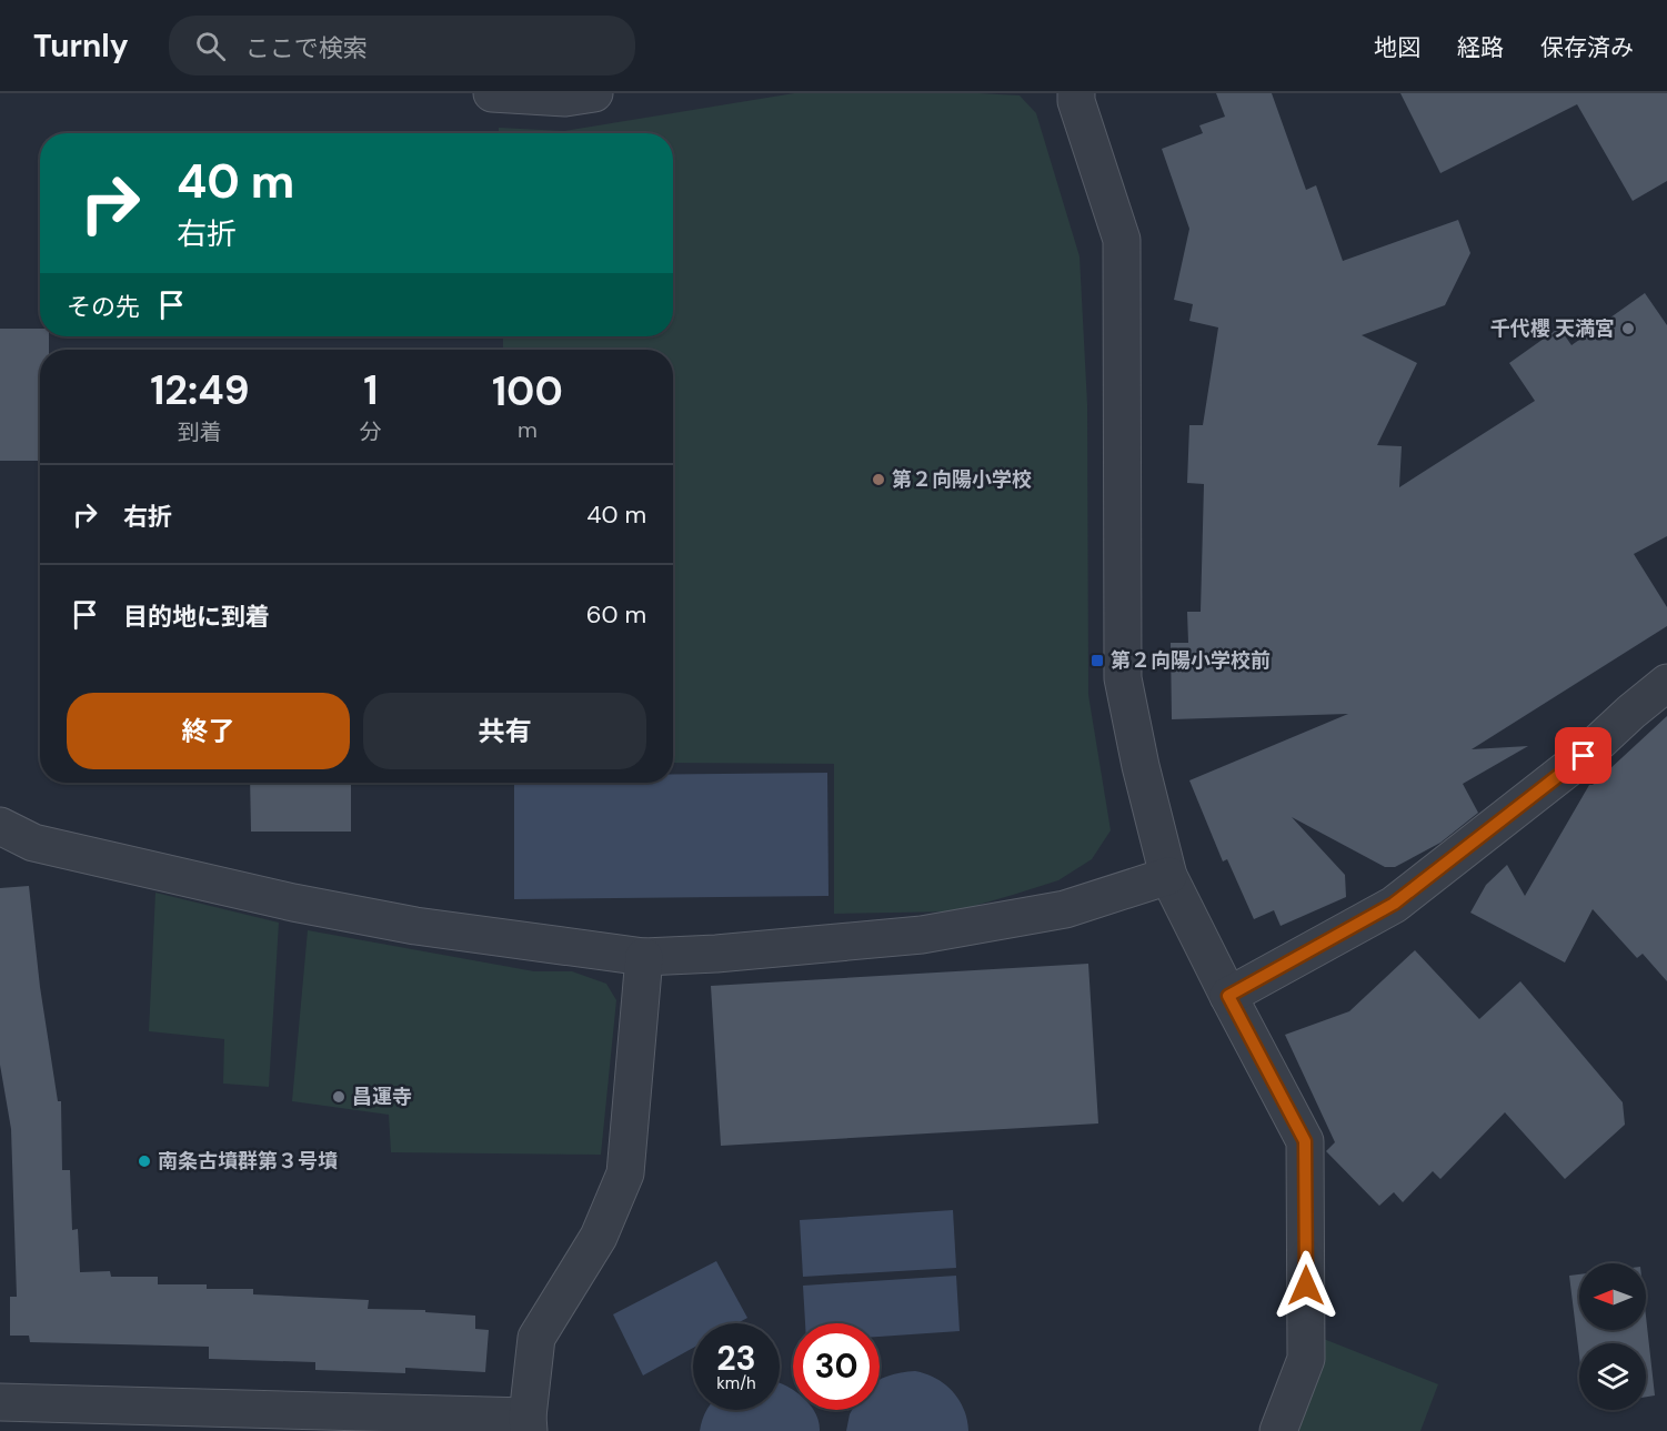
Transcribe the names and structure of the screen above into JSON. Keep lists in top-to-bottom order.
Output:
{
  "places": {
    "other": [
      "千代櫻 天満宮",
      "第２向陽小学校",
      "昌運寺",
      "南条古墳群第３号墳"
    ],
    "transit": ["第２向陽小学校前"]
  },
  "north": "left",
  "page": {
    "header": "Turnly",
    "search": "ここで検索",
    "nav": ["地図", "経路", "保存済み"],
    "turn": ["40 m", "右折"],
    "then": "その先",
    "eta": [
      "12:49",
      "到着",
      "1",
      "分",
      "100",
      "m"
    ],
    "list": [
      {
        "name": "右折",
        "value": "40 m"
      },
      {
        "name": "目的地に到着",
        "value": "60 m"
      }
    ],
    "buttons": ["終了", "共有"],
    "speed": "23 km/h",
    "limit": "30"
  }
}
